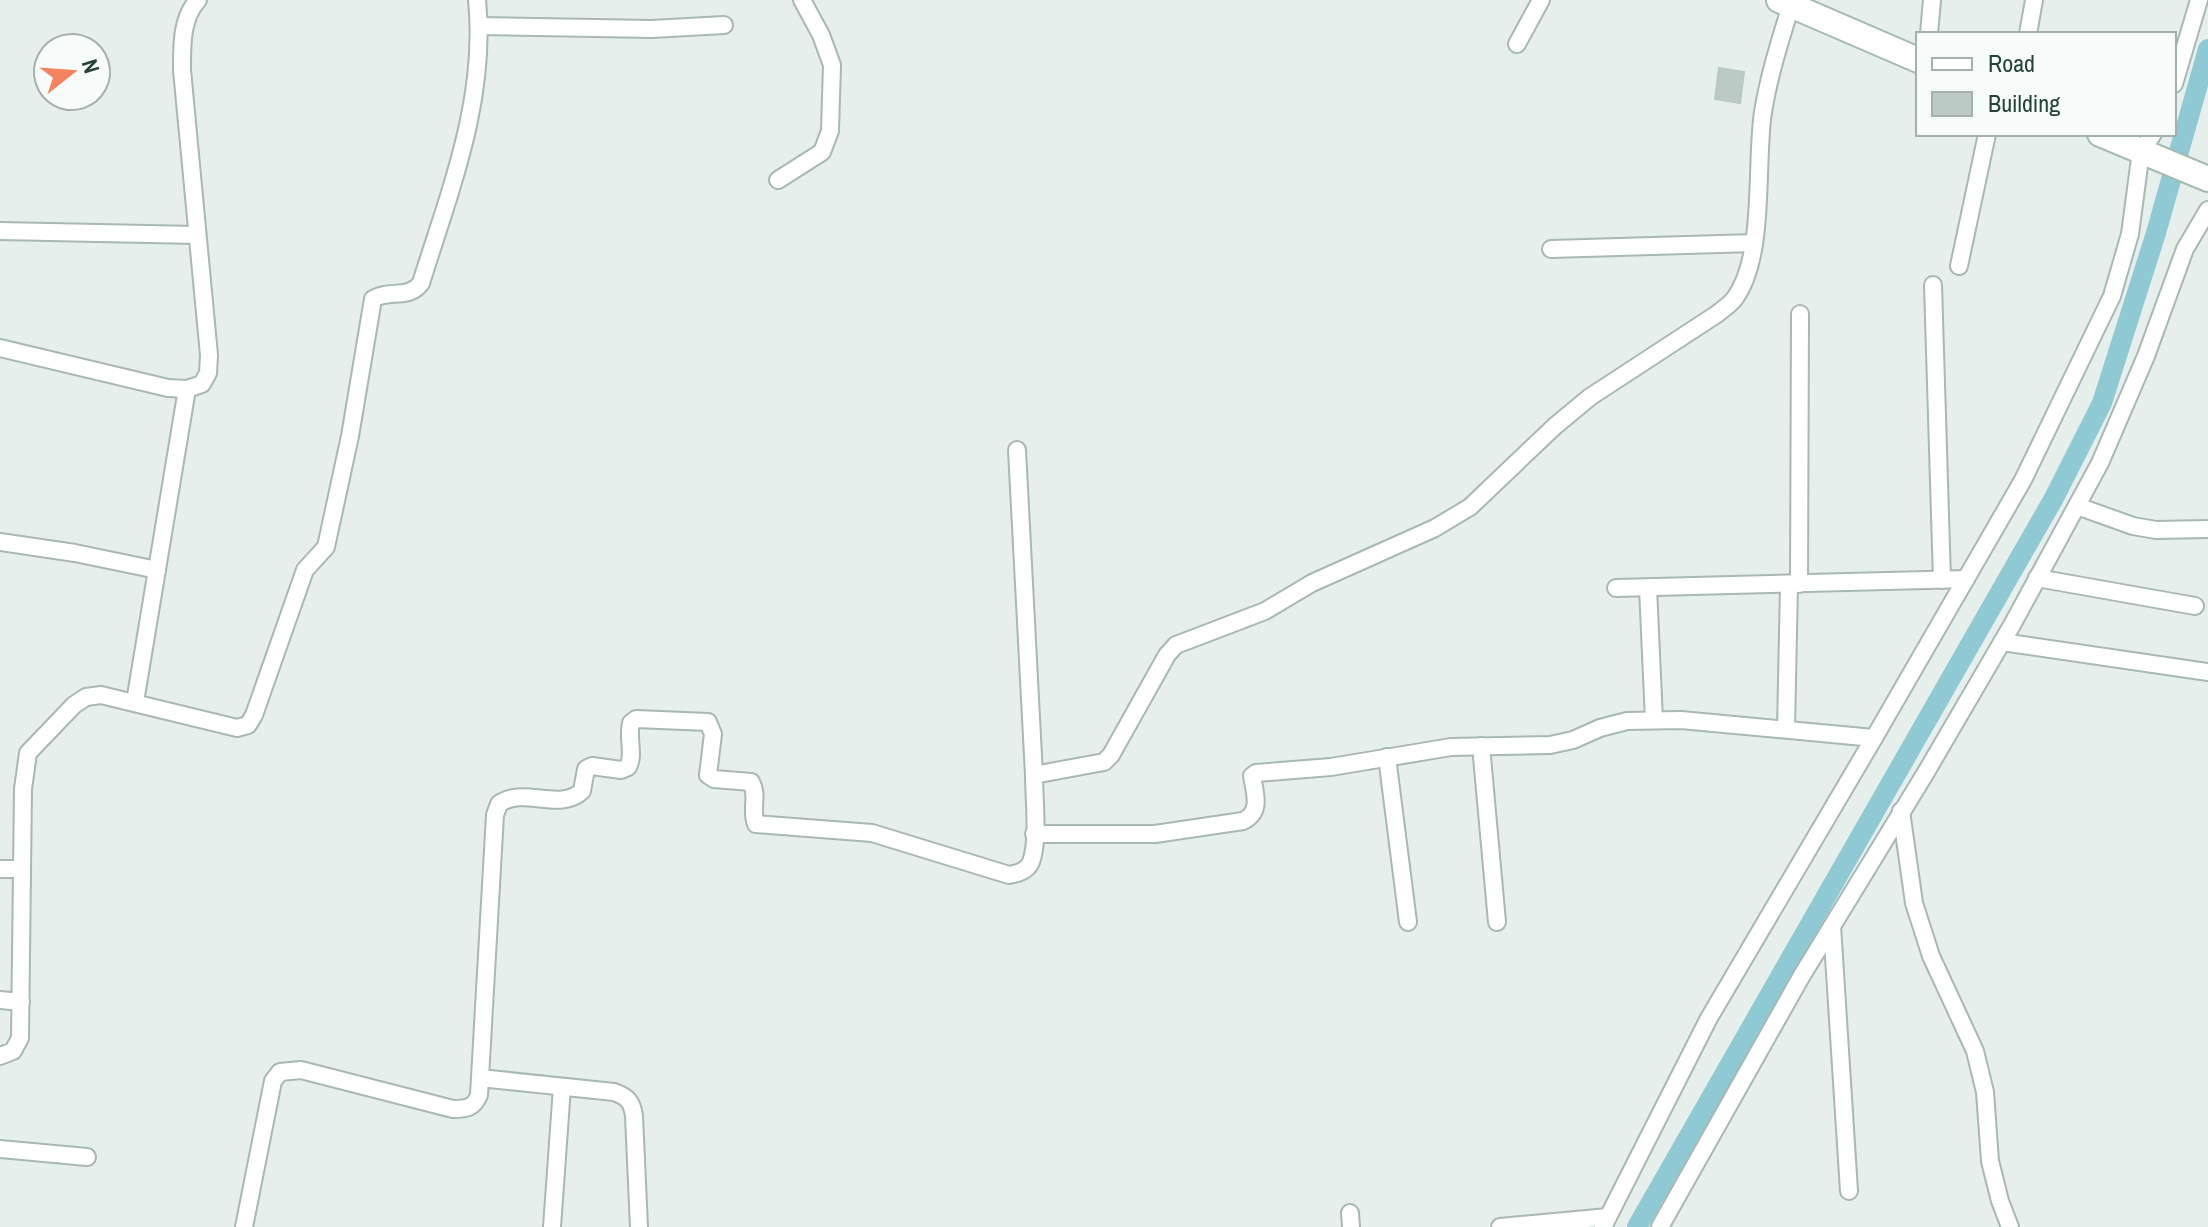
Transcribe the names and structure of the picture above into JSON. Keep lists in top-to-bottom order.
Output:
{
  "legend": ["Road", "Building"],
  "north": "right"
}
